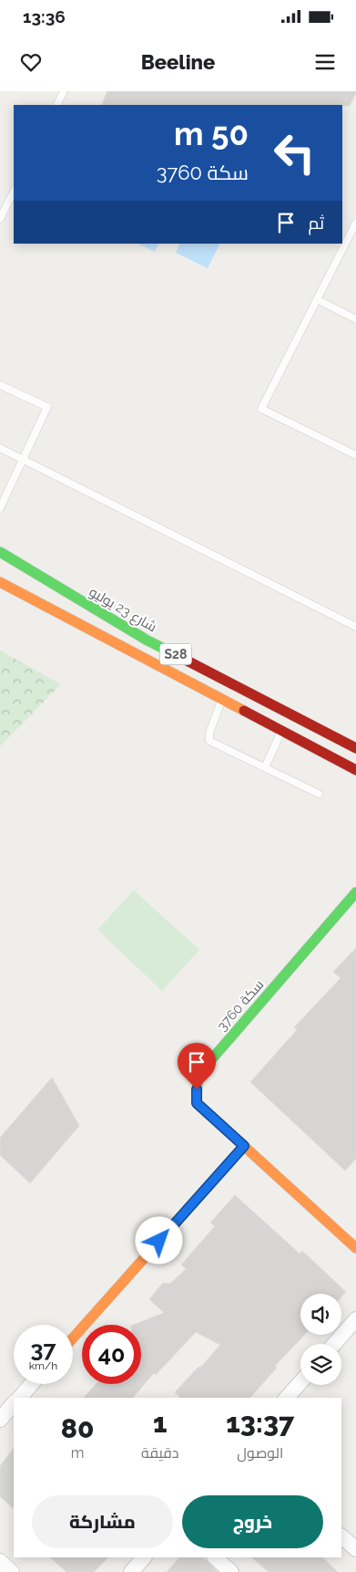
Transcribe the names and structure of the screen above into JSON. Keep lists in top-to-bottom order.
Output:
{
  "streets": {
    "main road": ["شارع 23 يوليو", "S28", "سكة 3760"]
  },
  "page": {
    "status": "13:36",
    "header": "Beeline",
    "turn": ["50 m", "سكة 3760"],
    "then": "ثم",
    "speed": "37 km/h",
    "limit": "40",
    "eta": [
      "13:37",
      "الوصول",
      "1",
      "دقيقة",
      "80",
      "m"
    ],
    "buttons": ["خروج", "مشاركة"]
  }
}
